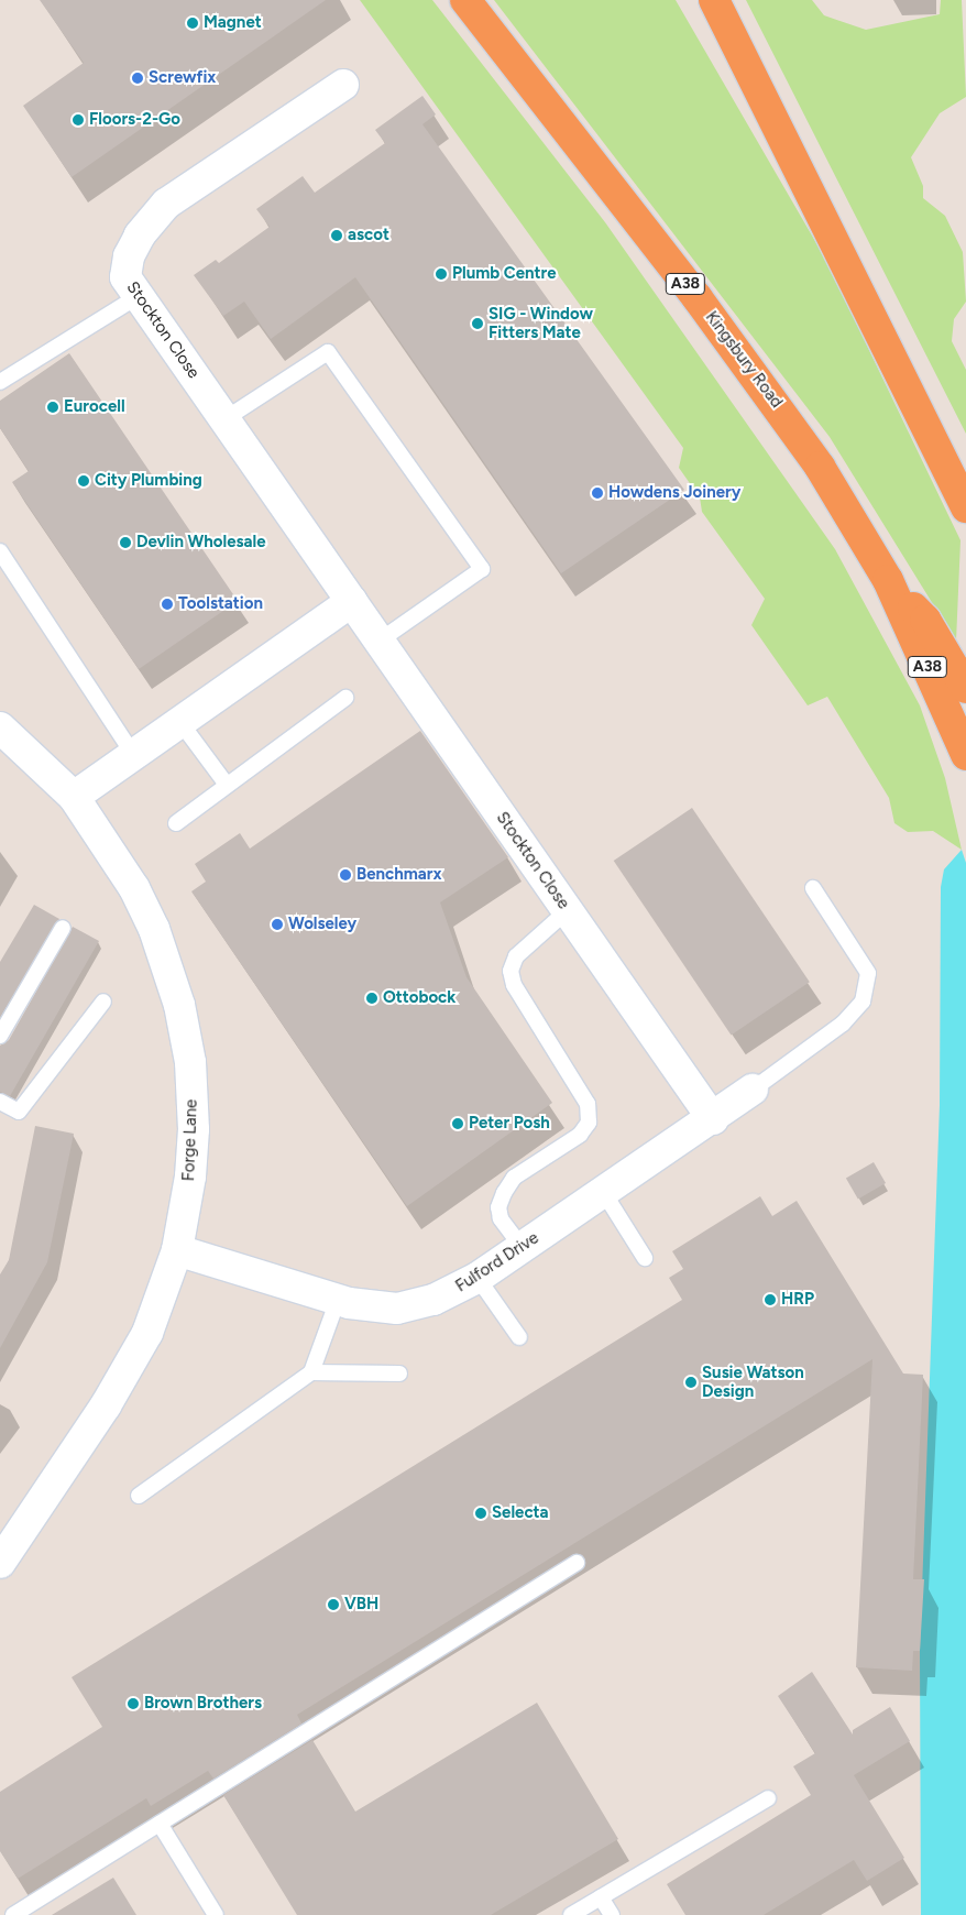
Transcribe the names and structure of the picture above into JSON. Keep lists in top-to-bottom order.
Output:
{
  "streets": {
    "highway": ["A38", "Kingsbury Road"],
    "street": ["Stockton Close", "Forge Lane", "Fulford Drive"]
  },
  "crossings": [
    ["A38", "Kingsbury Road"],
    ["Stockton Close", "Fulford Drive"],
    ["Forge Lane", "Fulford Drive"]
  ],
  "places": [
    "Magnet",
    "Screwfix",
    "Floors-2-Go",
    "ascot",
    "Plumb Centre",
    "SIG - Window Fitters Mate",
    "Eurocell",
    "City Plumbing",
    "Howdens Joinery",
    "Devlin Wholesale",
    "Toolstation",
    "Benchmarx",
    "Wolseley",
    "Ottobock",
    "Peter Posh",
    "HRP",
    "Susie Watson Design",
    "Selecta",
    "VBH",
    "Brown Brothers"
  ]
}
